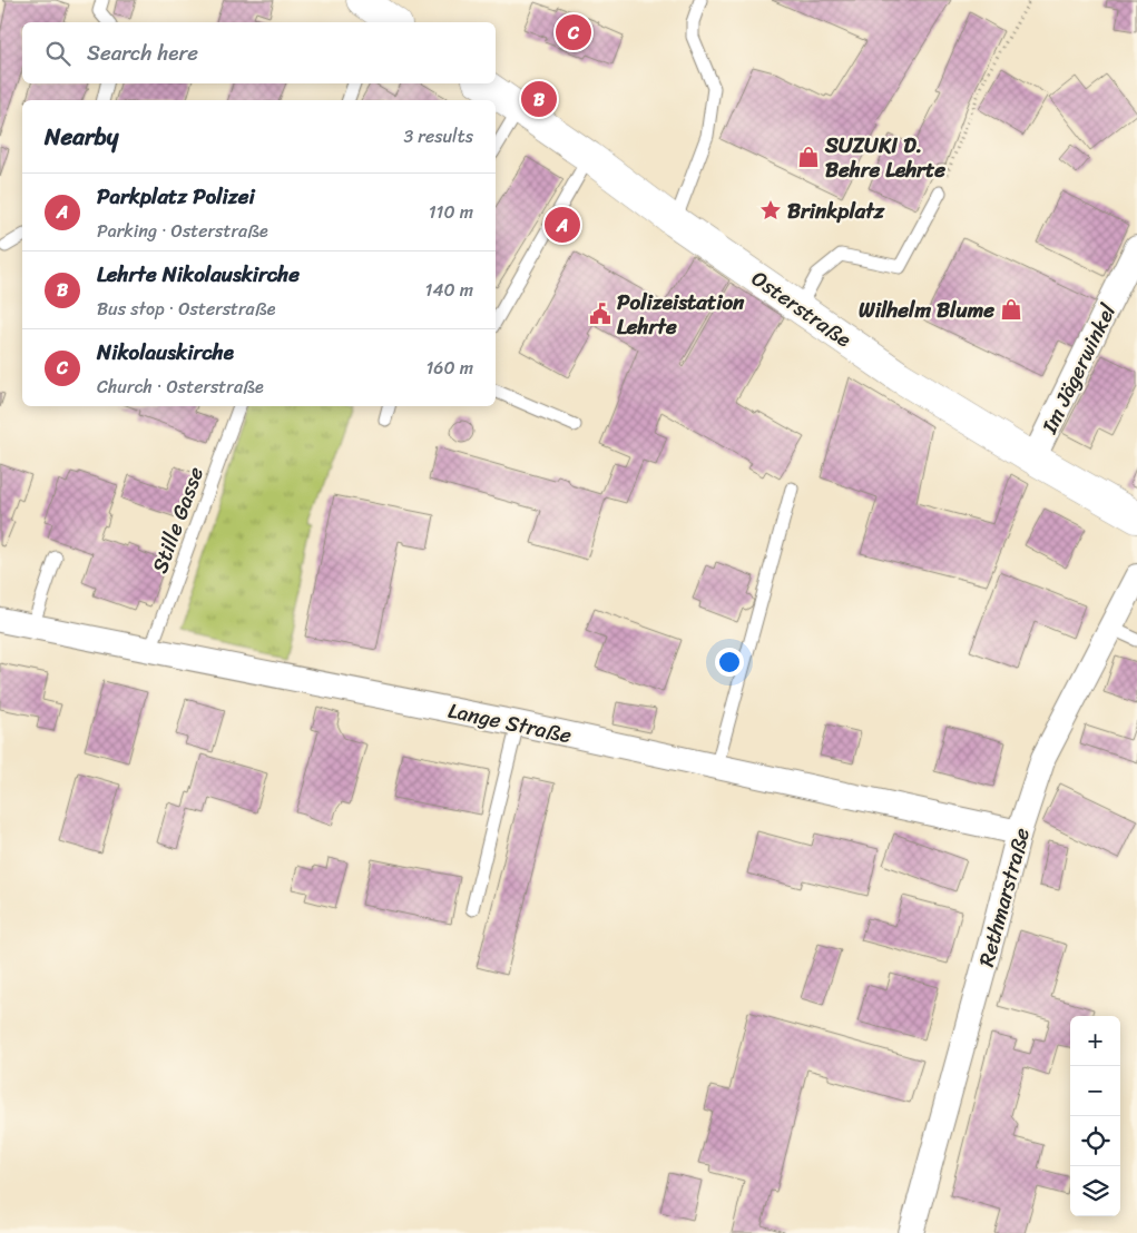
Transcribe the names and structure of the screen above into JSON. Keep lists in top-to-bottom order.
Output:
{
  "streets": {
    "street": [
      "Osterstraße",
      "Im Jägerwinkel",
      "Lange Straße",
      "Rethmarstraße"
    ],
    "lane": ["Stille Gasse"]
  },
  "crossings": [
    ["Osterstraße", "Im Jägerwinkel"],
    ["Stille Gasse", "Lange Straße"],
    ["Lange Straße", "Rethmarstraße"]
  ],
  "places": {
    "shop": ["SUZUKI D. Behre Lehrte", "Wilhelm Blume"],
    "place": ["Brinkplatz"],
    "public building": ["Polizeistation Lehrte"]
  },
  "page": {
    "pins": ["C", "B", "A"],
    "search": "Search here",
    "heading": ["Nearby", "3 results"],
    "list": [
      {
        "mark": "A",
        "name": "Parkplatz Polizei",
        "note": "Parking · Osterstraße",
        "value": "110 m"
      },
      {
        "mark": "B",
        "name": "Lehrte Nikolauskirche",
        "note": "Bus stop · Osterstraße",
        "value": "140 m"
      },
      {
        "mark": "C",
        "name": "Nikolauskirche",
        "note": "Church · Osterstraße",
        "value": "160 m"
      }
    ],
    "map_buttons": ["+", "−"]
  }
}
